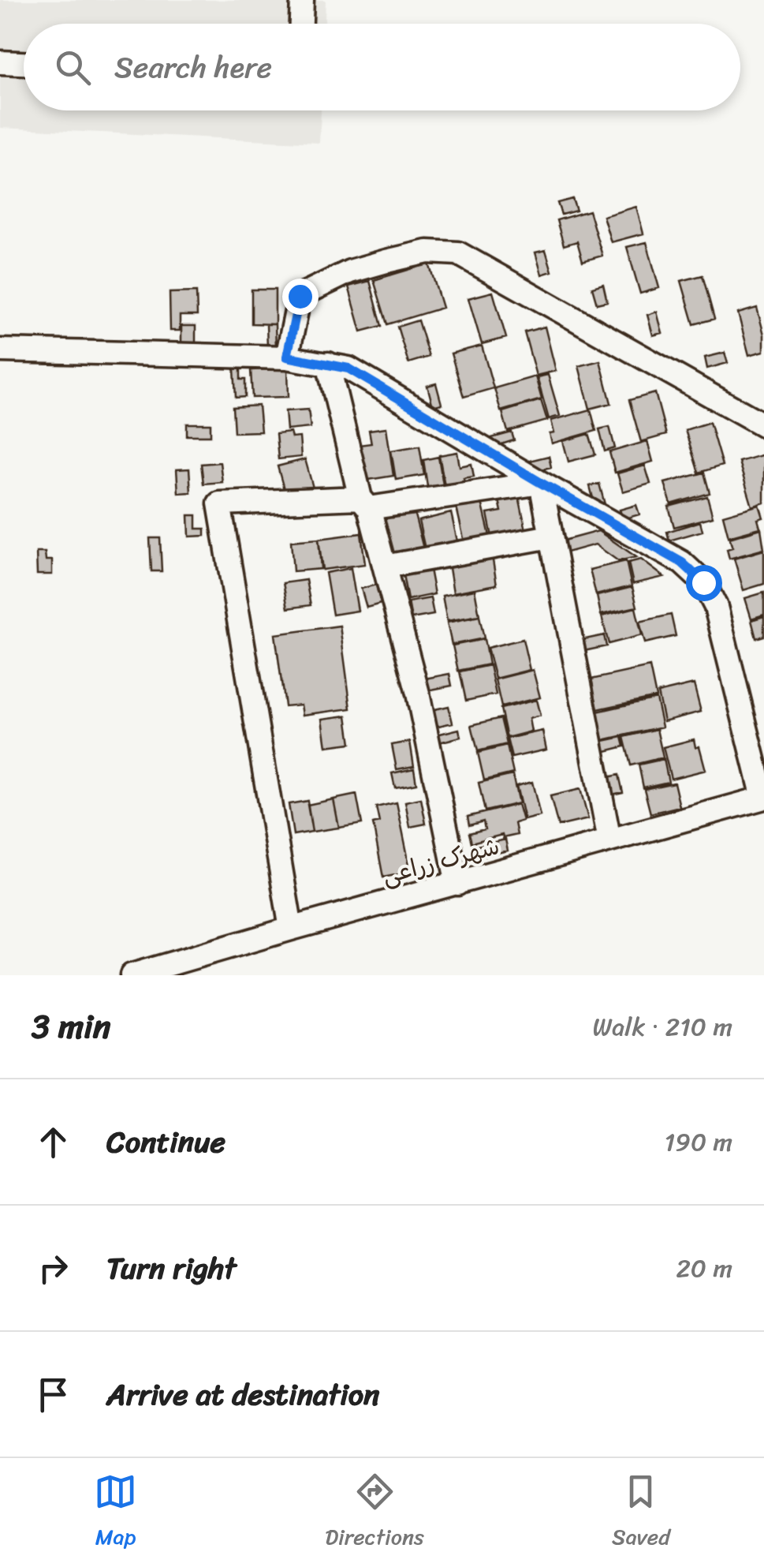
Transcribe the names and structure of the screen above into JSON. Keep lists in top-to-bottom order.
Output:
{
  "streets": {
    "street": ["شهرک زراعی"]
  },
  "page": {
    "search": "Search here",
    "heading": ["3 min", "Walk · 210 m"],
    "list": [
      ["Continue", "190 m"],
      ["Turn right", "20 m"],
      "Arrive at destination"
    ],
    "nav": ["Map", "Directions", "Saved"]
  }
}
